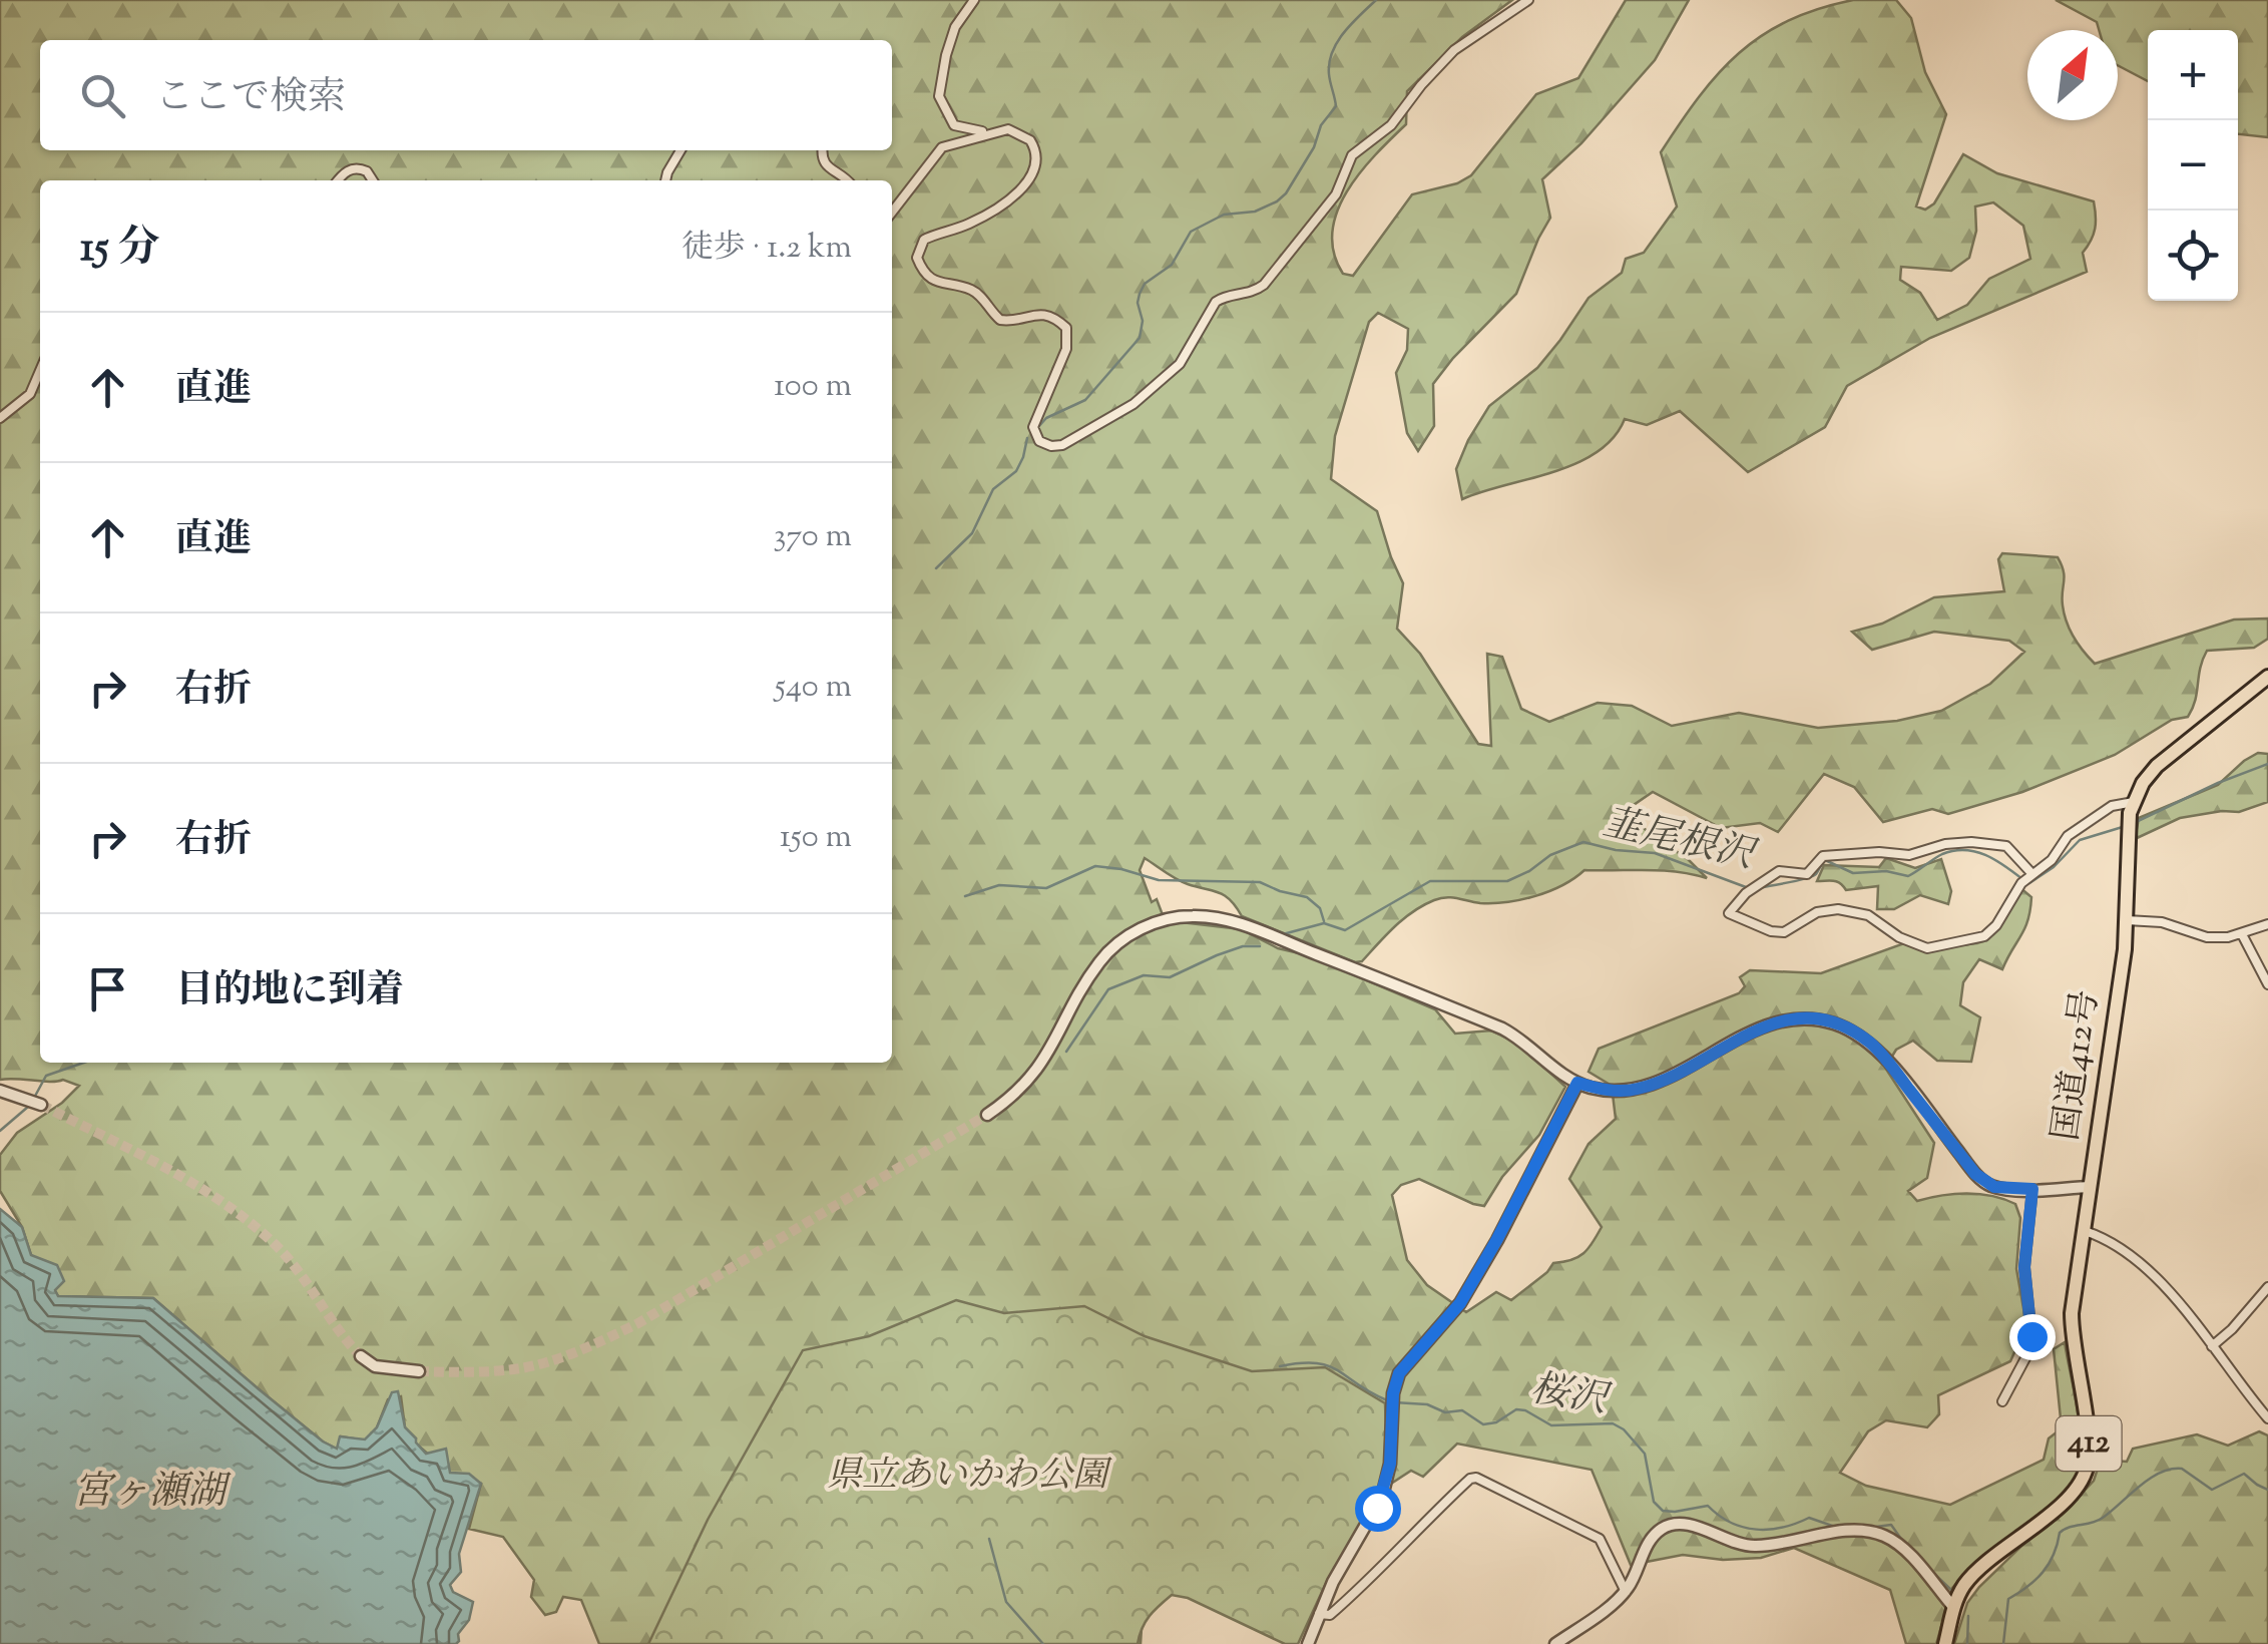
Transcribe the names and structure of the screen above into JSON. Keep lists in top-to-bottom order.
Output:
{
  "streets": {
    "highway": ["国道412号", "412"]
  },
  "water": ["韮尾根沢", "桜沢", "宮ヶ瀬湖"],
  "parks": ["県立あいかわ公園"],
  "north": "top right",
  "page": {
    "map_buttons": ["+", "−"],
    "search": "ここで検索",
    "heading": ["15 分", "徒歩 · 1.2 km"],
    "list": [
      ["直進", "100 m"],
      ["直進", "370 m"],
      ["右折", "540 m"],
      ["右折", "150 m"],
      "目的地に到着"
    ]
  }
}
